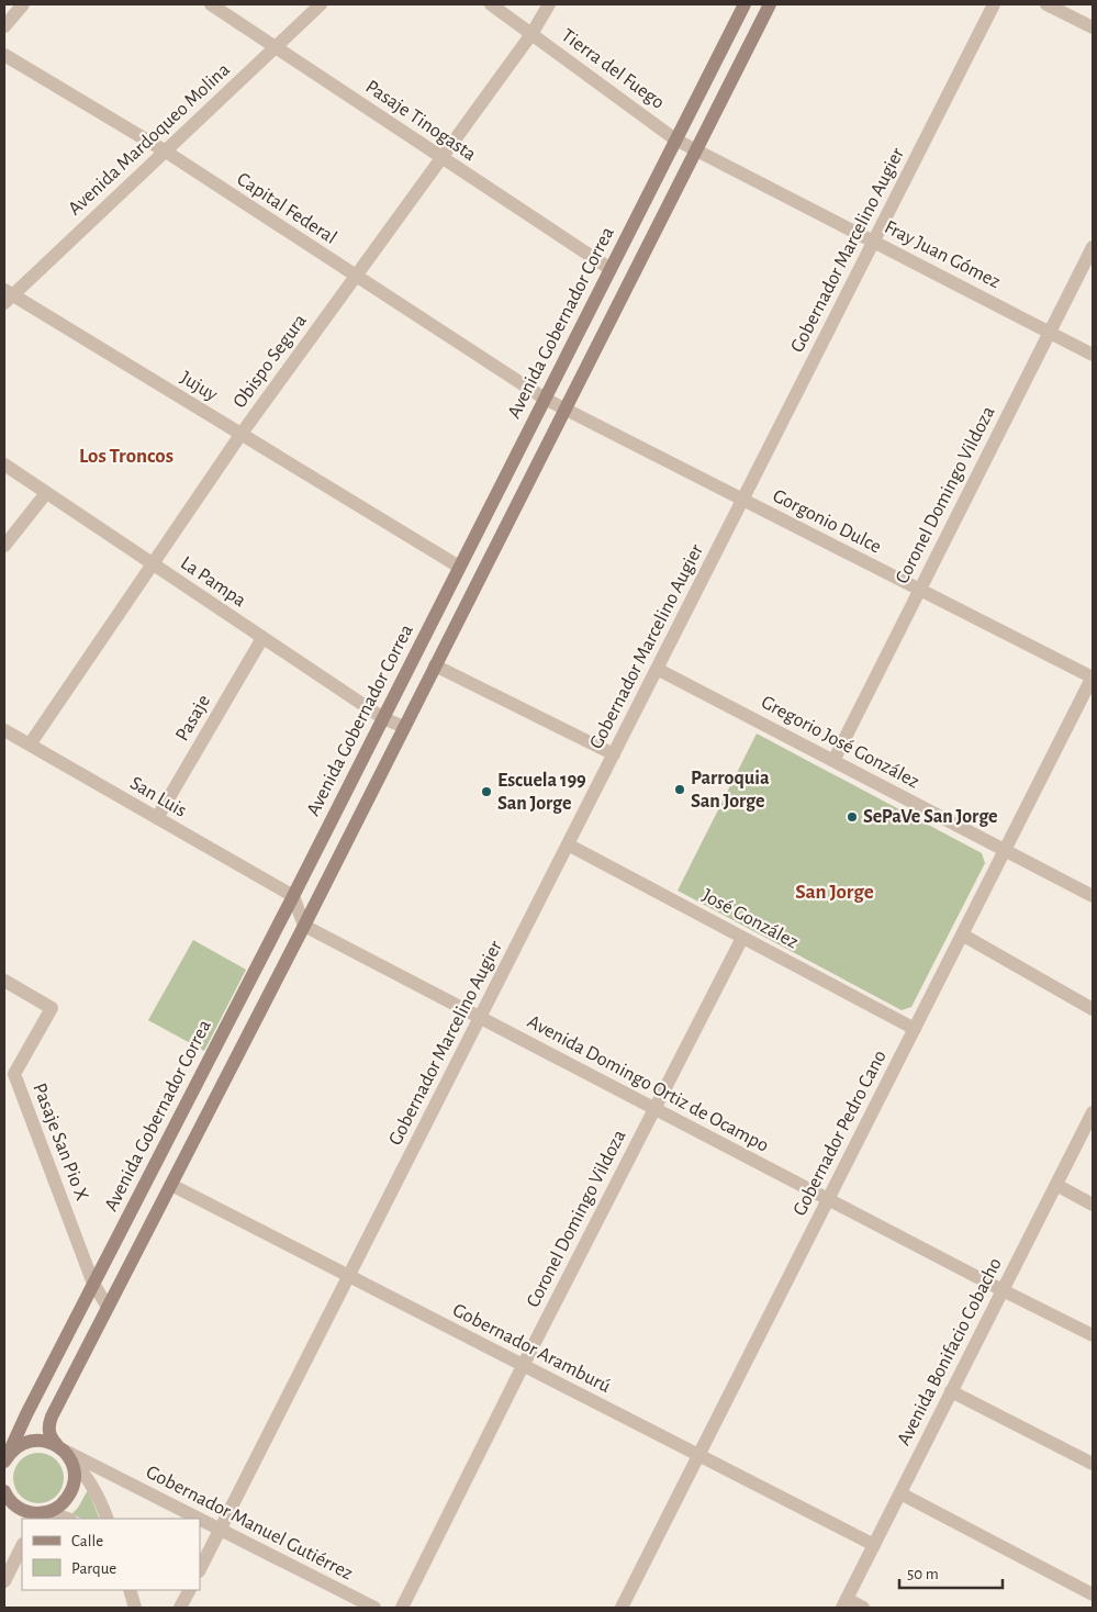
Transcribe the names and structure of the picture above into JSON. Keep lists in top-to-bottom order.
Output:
{
  "streets": {
    "main road": ["Avenida Gobernador Correa"],
    "street": [
      "Tierra del Fuego",
      "Pasaje Tinogasta",
      "Avenida Mardoqueo Molina",
      "Capital Federal",
      "Gobernador Marcelino Augier",
      "Fray Juan Gómez",
      "Obispo Segura",
      "Jujuy",
      "Coronel Domingo Vildoza",
      "Gorgonio Dulce",
      "La Pampa",
      "Pasaje",
      "Gregorio José González",
      "San Luis",
      "José González",
      "Avenida Domingo Ortiz de Ocampo",
      "Gobernador Pedro Cano",
      "Pasaje San Pio X",
      "Gobernador Aramburú",
      "Avenida Bonifacio Cobacho",
      "Gobernador Manuel Gutiérrez"
    ]
  },
  "crossings": [
    ["Tierra del Fuego", "Fray Juan Gómez"],
    ["Tierra del Fuego", "Avenida Gobernador Correa"],
    ["Tierra del Fuego", "Obispo Segura"],
    ["Pasaje Tinogasta", "Avenida Mardoqueo Molina"],
    ["Pasaje Tinogasta", "Avenida Gobernador Correa"],
    ["Pasaje Tinogasta", "Obispo Segura"],
    ["Avenida Mardoqueo Molina", "Capital Federal"],
    ["Avenida Mardoqueo Molina", "Jujuy"],
    ["Capital Federal", "Avenida Gobernador Correa"],
    ["Capital Federal", "Obispo Segura"],
    ["Capital Federal", "Gorgonio Dulce"],
    ["Gobernador Marcelino Augier", "Fray Juan Gómez"],
    ["Gobernador Marcelino Augier", "Gorgonio Dulce"],
    ["Gobernador Marcelino Augier", "Gregorio José González"],
    ["Gobernador Marcelino Augier", "José González"],
    ["Gobernador Marcelino Augier", "Avenida Domingo Ortiz de Ocampo"],
    ["Gobernador Marcelino Augier", "Gobernador Aramburú"],
    ["Gobernador Marcelino Augier", "Gobernador Manuel Gutiérrez"],
    ["Fray Juan Gómez", "Avenida Gobernador Correa"],
    ["Fray Juan Gómez", "Coronel Domingo Vildoza"],
    ["Avenida Gobernador Correa", "Jujuy"],
    ["Avenida Gobernador Correa", "Gorgonio Dulce"],
    ["Avenida Gobernador Correa", "La Pampa"],
    ["Avenida Gobernador Correa", "San Luis"],
    ["Avenida Gobernador Correa", "Avenida Domingo Ortiz de Ocampo"],
    ["Avenida Gobernador Correa", "Pasaje San Pio X"],
    ["Avenida Gobernador Correa", "Gobernador Aramburú"],
    ["Avenida Gobernador Correa", "Gobernador Manuel Gutiérrez"],
    ["Obispo Segura", "Jujuy"],
    ["Obispo Segura", "La Pampa"],
    ["Obispo Segura", "San Luis"],
    ["Coronel Domingo Vildoza", "Gorgonio Dulce"],
    ["Coronel Domingo Vildoza", "Gregorio José González"],
    ["Coronel Domingo Vildoza", "José González"],
    ["Coronel Domingo Vildoza", "Avenida Domingo Ortiz de Ocampo"],
    ["Coronel Domingo Vildoza", "Gobernador Aramburú"],
    ["Gorgonio Dulce", "Gobernador Pedro Cano"],
    ["La Pampa", "Pasaje"],
    ["Pasaje", "San Luis"],
    ["Gregorio José González", "Gobernador Pedro Cano"],
    ["José González", "Gobernador Pedro Cano"],
    ["Avenida Domingo Ortiz de Ocampo", "Gobernador Pedro Cano"],
    ["Avenida Domingo Ortiz de Ocampo", "Avenida Bonifacio Cobacho"],
    ["Gobernador Pedro Cano", "Gobernador Aramburú"],
    ["Gobernador Aramburú", "Avenida Bonifacio Cobacho"]
  ],
  "districts": ["Los Troncos", "San Jorge"],
  "places": ["Parroquia San Jorge", "Escuela 199 San Jorge", "SePaVe San Jorge"],
  "legend": ["Calle", "Parque"],
  "scale_bar": "50 m"
}
